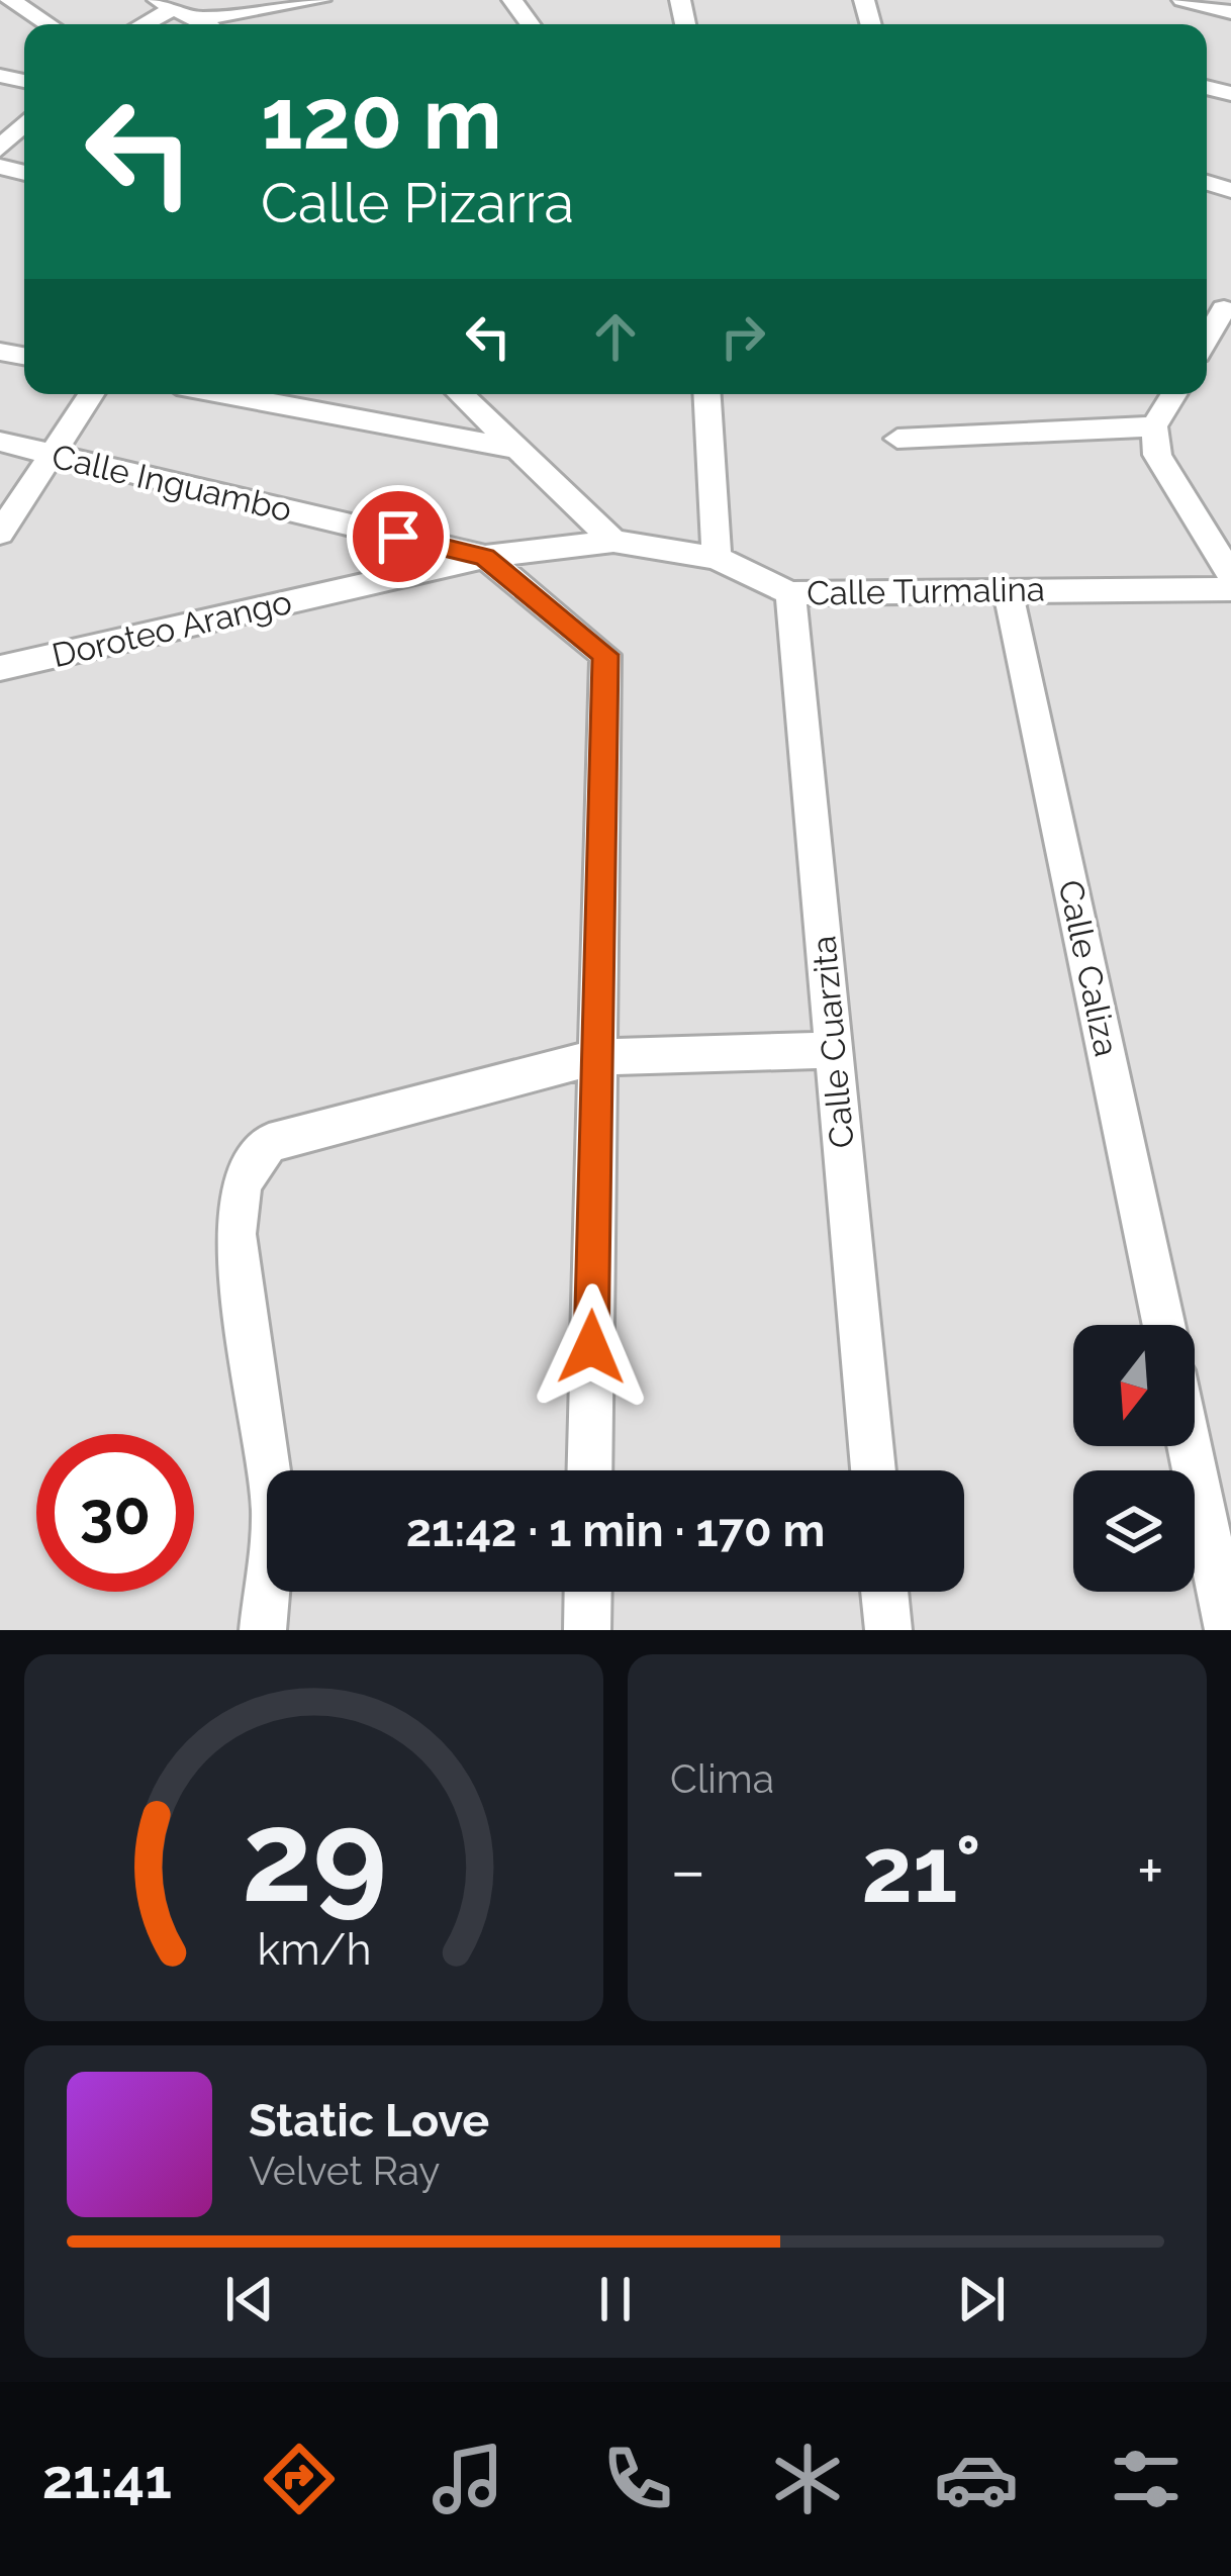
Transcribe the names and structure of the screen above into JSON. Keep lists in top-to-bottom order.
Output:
{
  "streets": {
    "street": [
      "Calle Inguambo",
      "Calle Turmalina",
      "Doroteo Arango",
      "Calle Caliza",
      "Calle Cuarzita"
    ]
  },
  "crossings": [
    ["Calle Inguambo", "Calle Turmalina"],
    ["Calle Inguambo", "Doroteo Arango"],
    ["Calle Turmalina", "Doroteo Arango"],
    ["Calle Turmalina", "Calle Caliza"],
    ["Calle Turmalina", "Calle Cuarzita"]
  ],
  "north": "bottom",
  "page": {
    "turn": ["120 m", "Calle Pizarra"],
    "limit": "30",
    "trip": "21:42 · 1 min · 170 m",
    "tile": "Clima",
    "heat": ["−", "21°", "+"],
    "song": ["Static Love", "Velvet Ray"],
    "tabs": "21:41",
    "gauge": ["29", "km/h"]
  }
}
